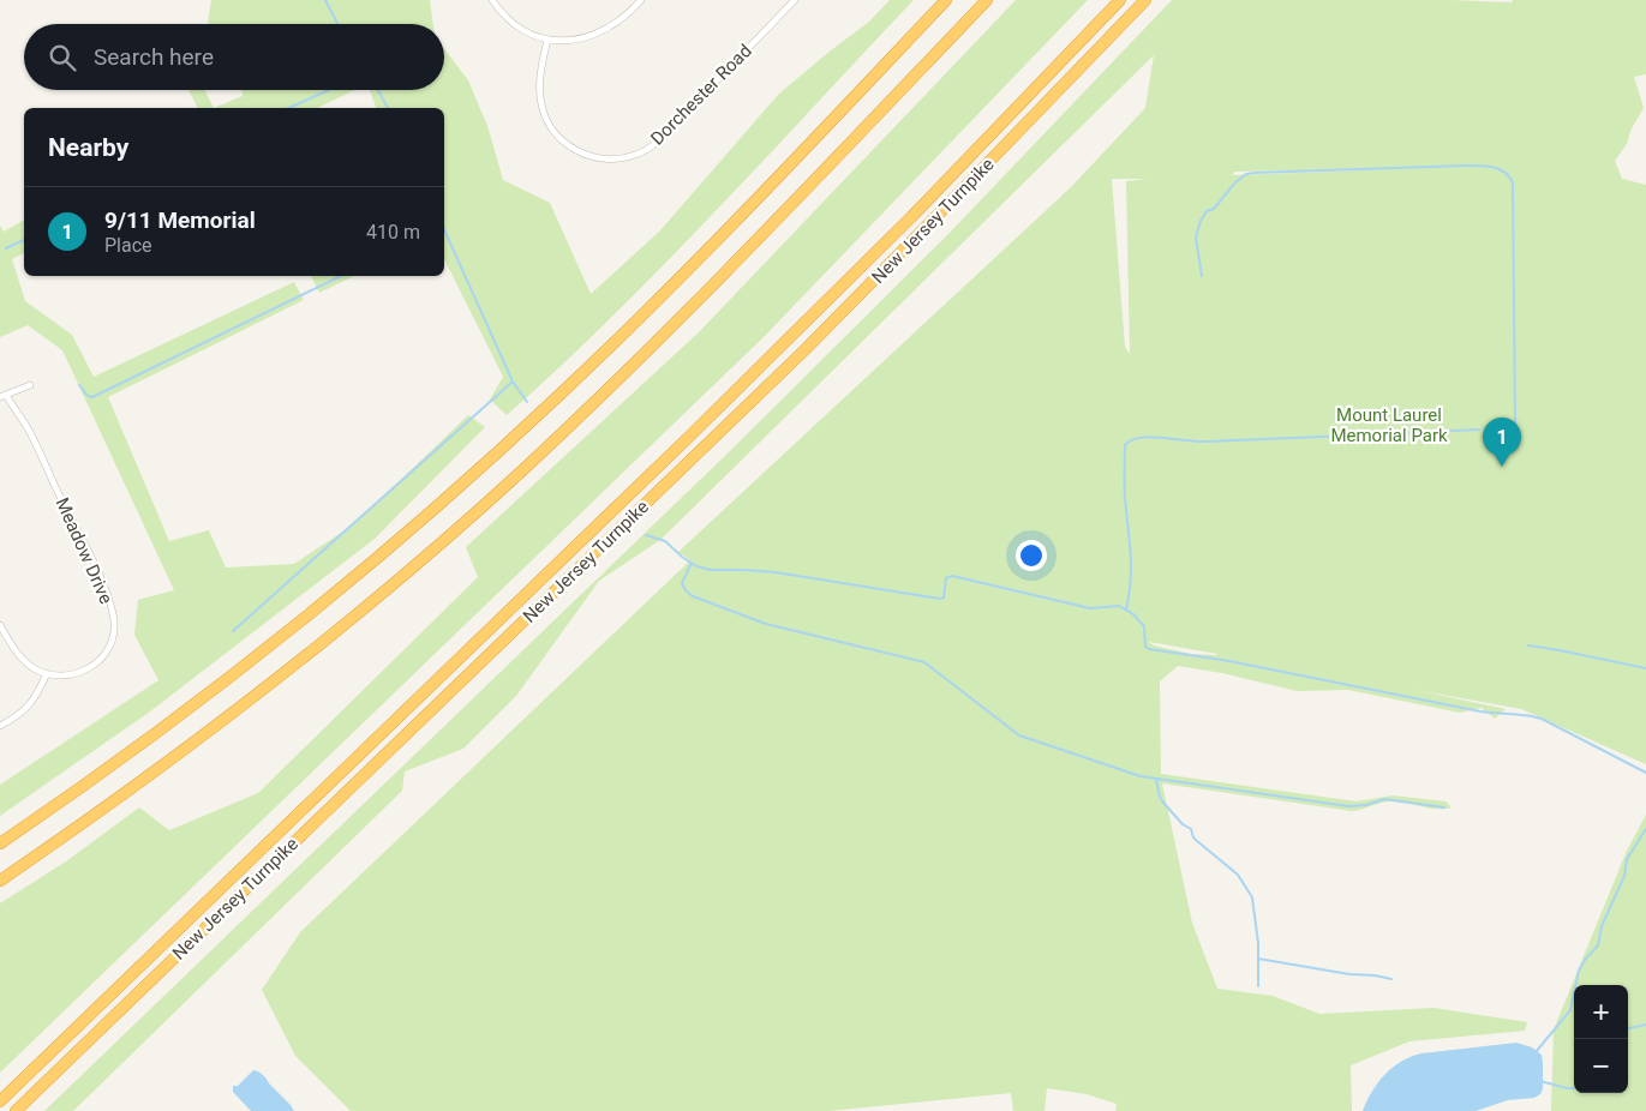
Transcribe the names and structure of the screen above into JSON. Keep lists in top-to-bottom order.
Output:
{
  "streets": {
    "highway": ["New Jersey Turnpike"],
    "street": ["Dorchester Road", "Meadow Drive"]
  },
  "parks": ["Mount Laurel Memorial Park"],
  "page": {
    "search": "Search here",
    "heading": "Nearby",
    "list": [
      {
        "mark": "1",
        "name": "9/11 Memorial",
        "note": "Place",
        "value": "410 m"
      }
    ],
    "pins": "1",
    "map_buttons": ["+", "−"]
  }
}
